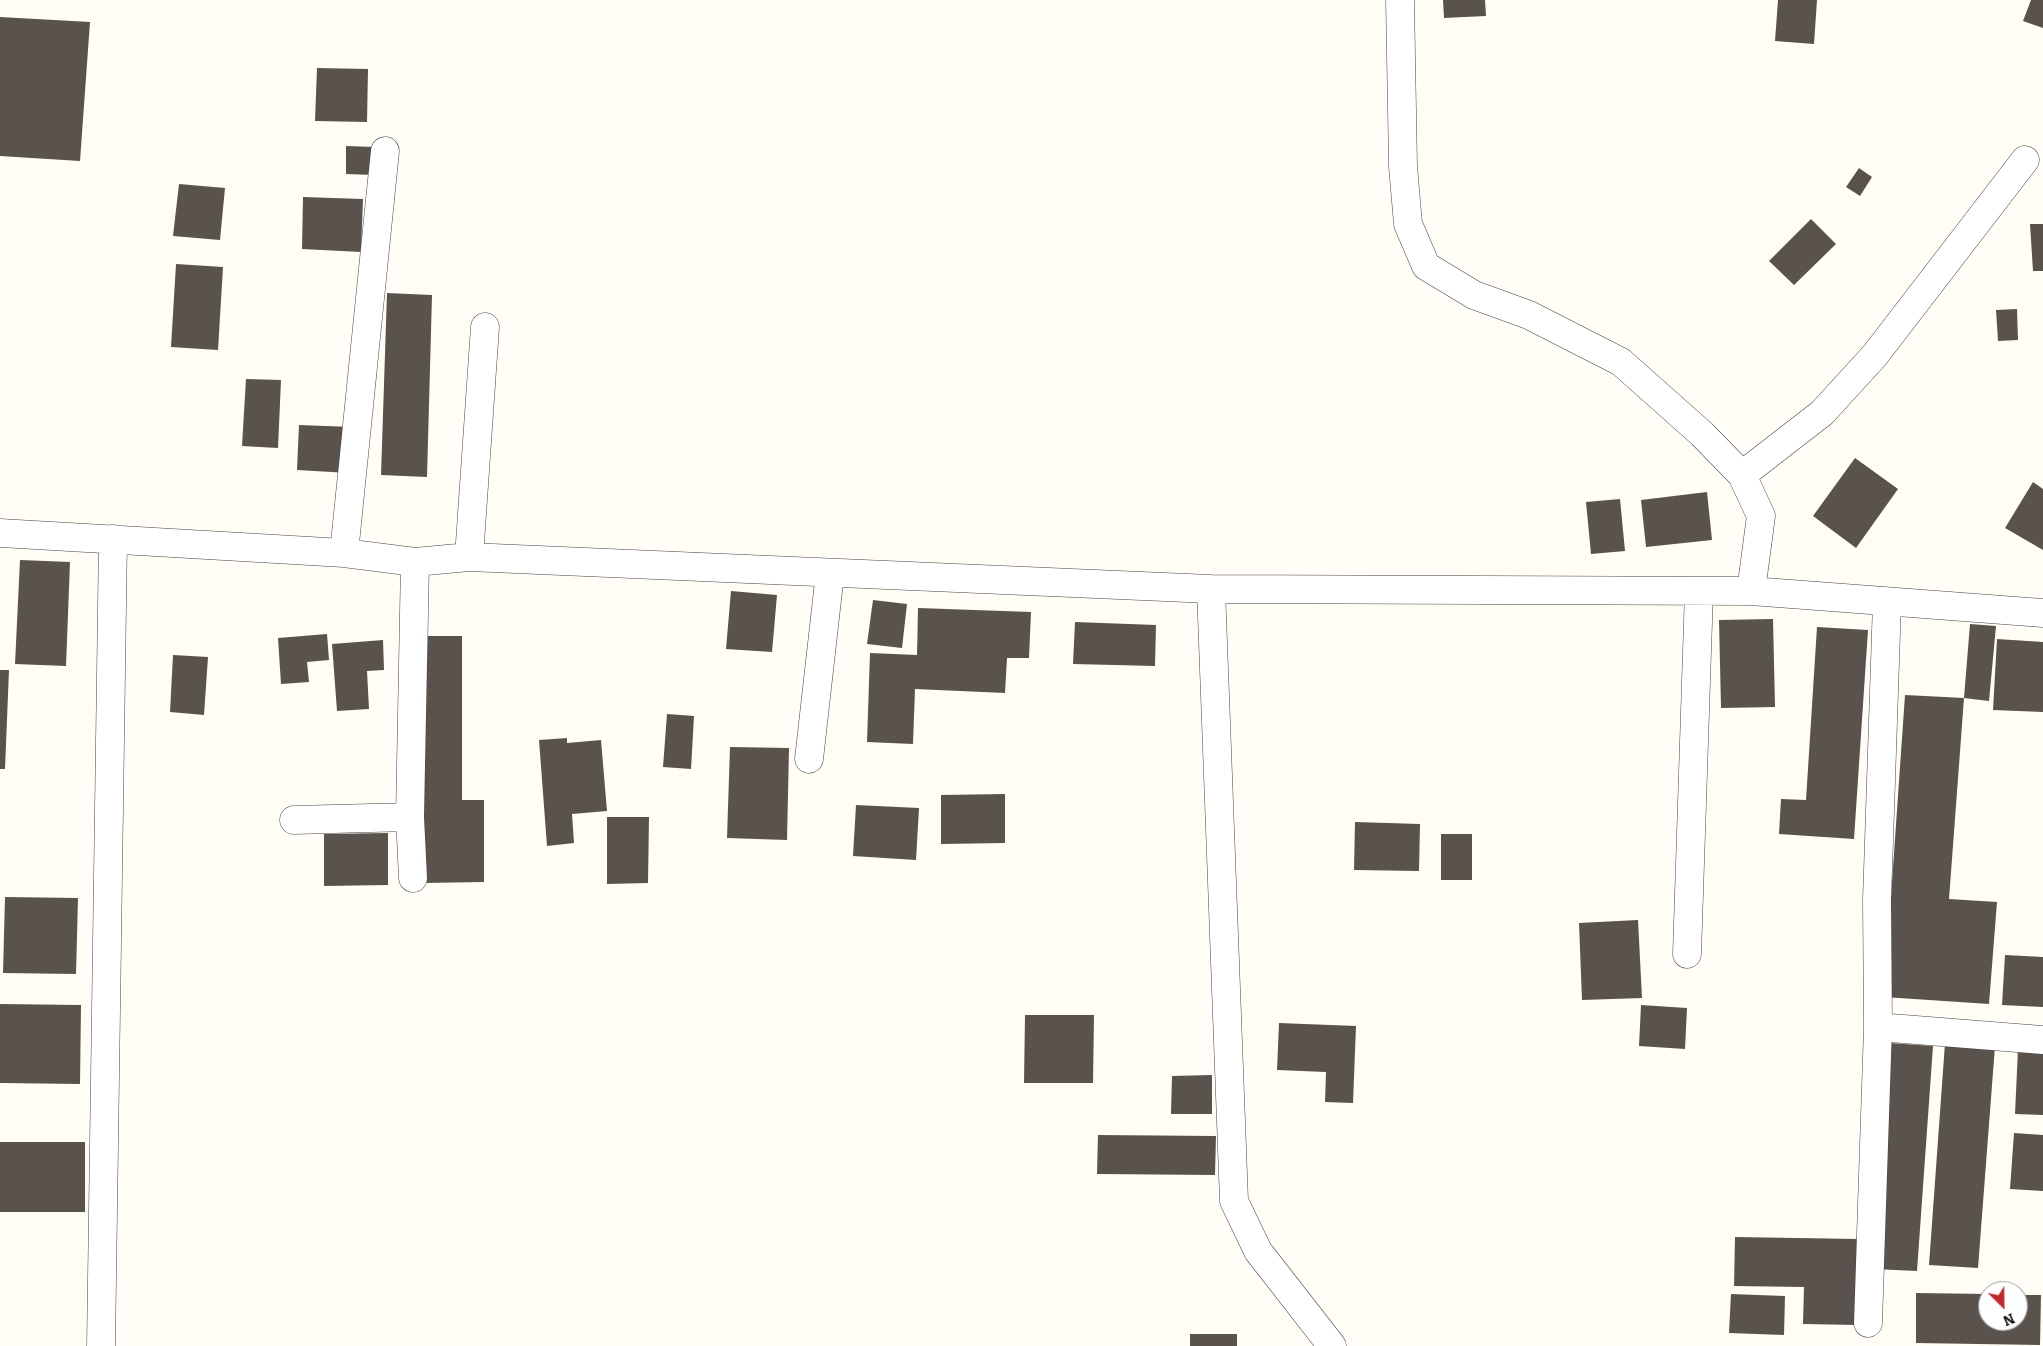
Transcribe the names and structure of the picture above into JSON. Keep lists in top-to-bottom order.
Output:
{
  "north": "bottom right"
}
